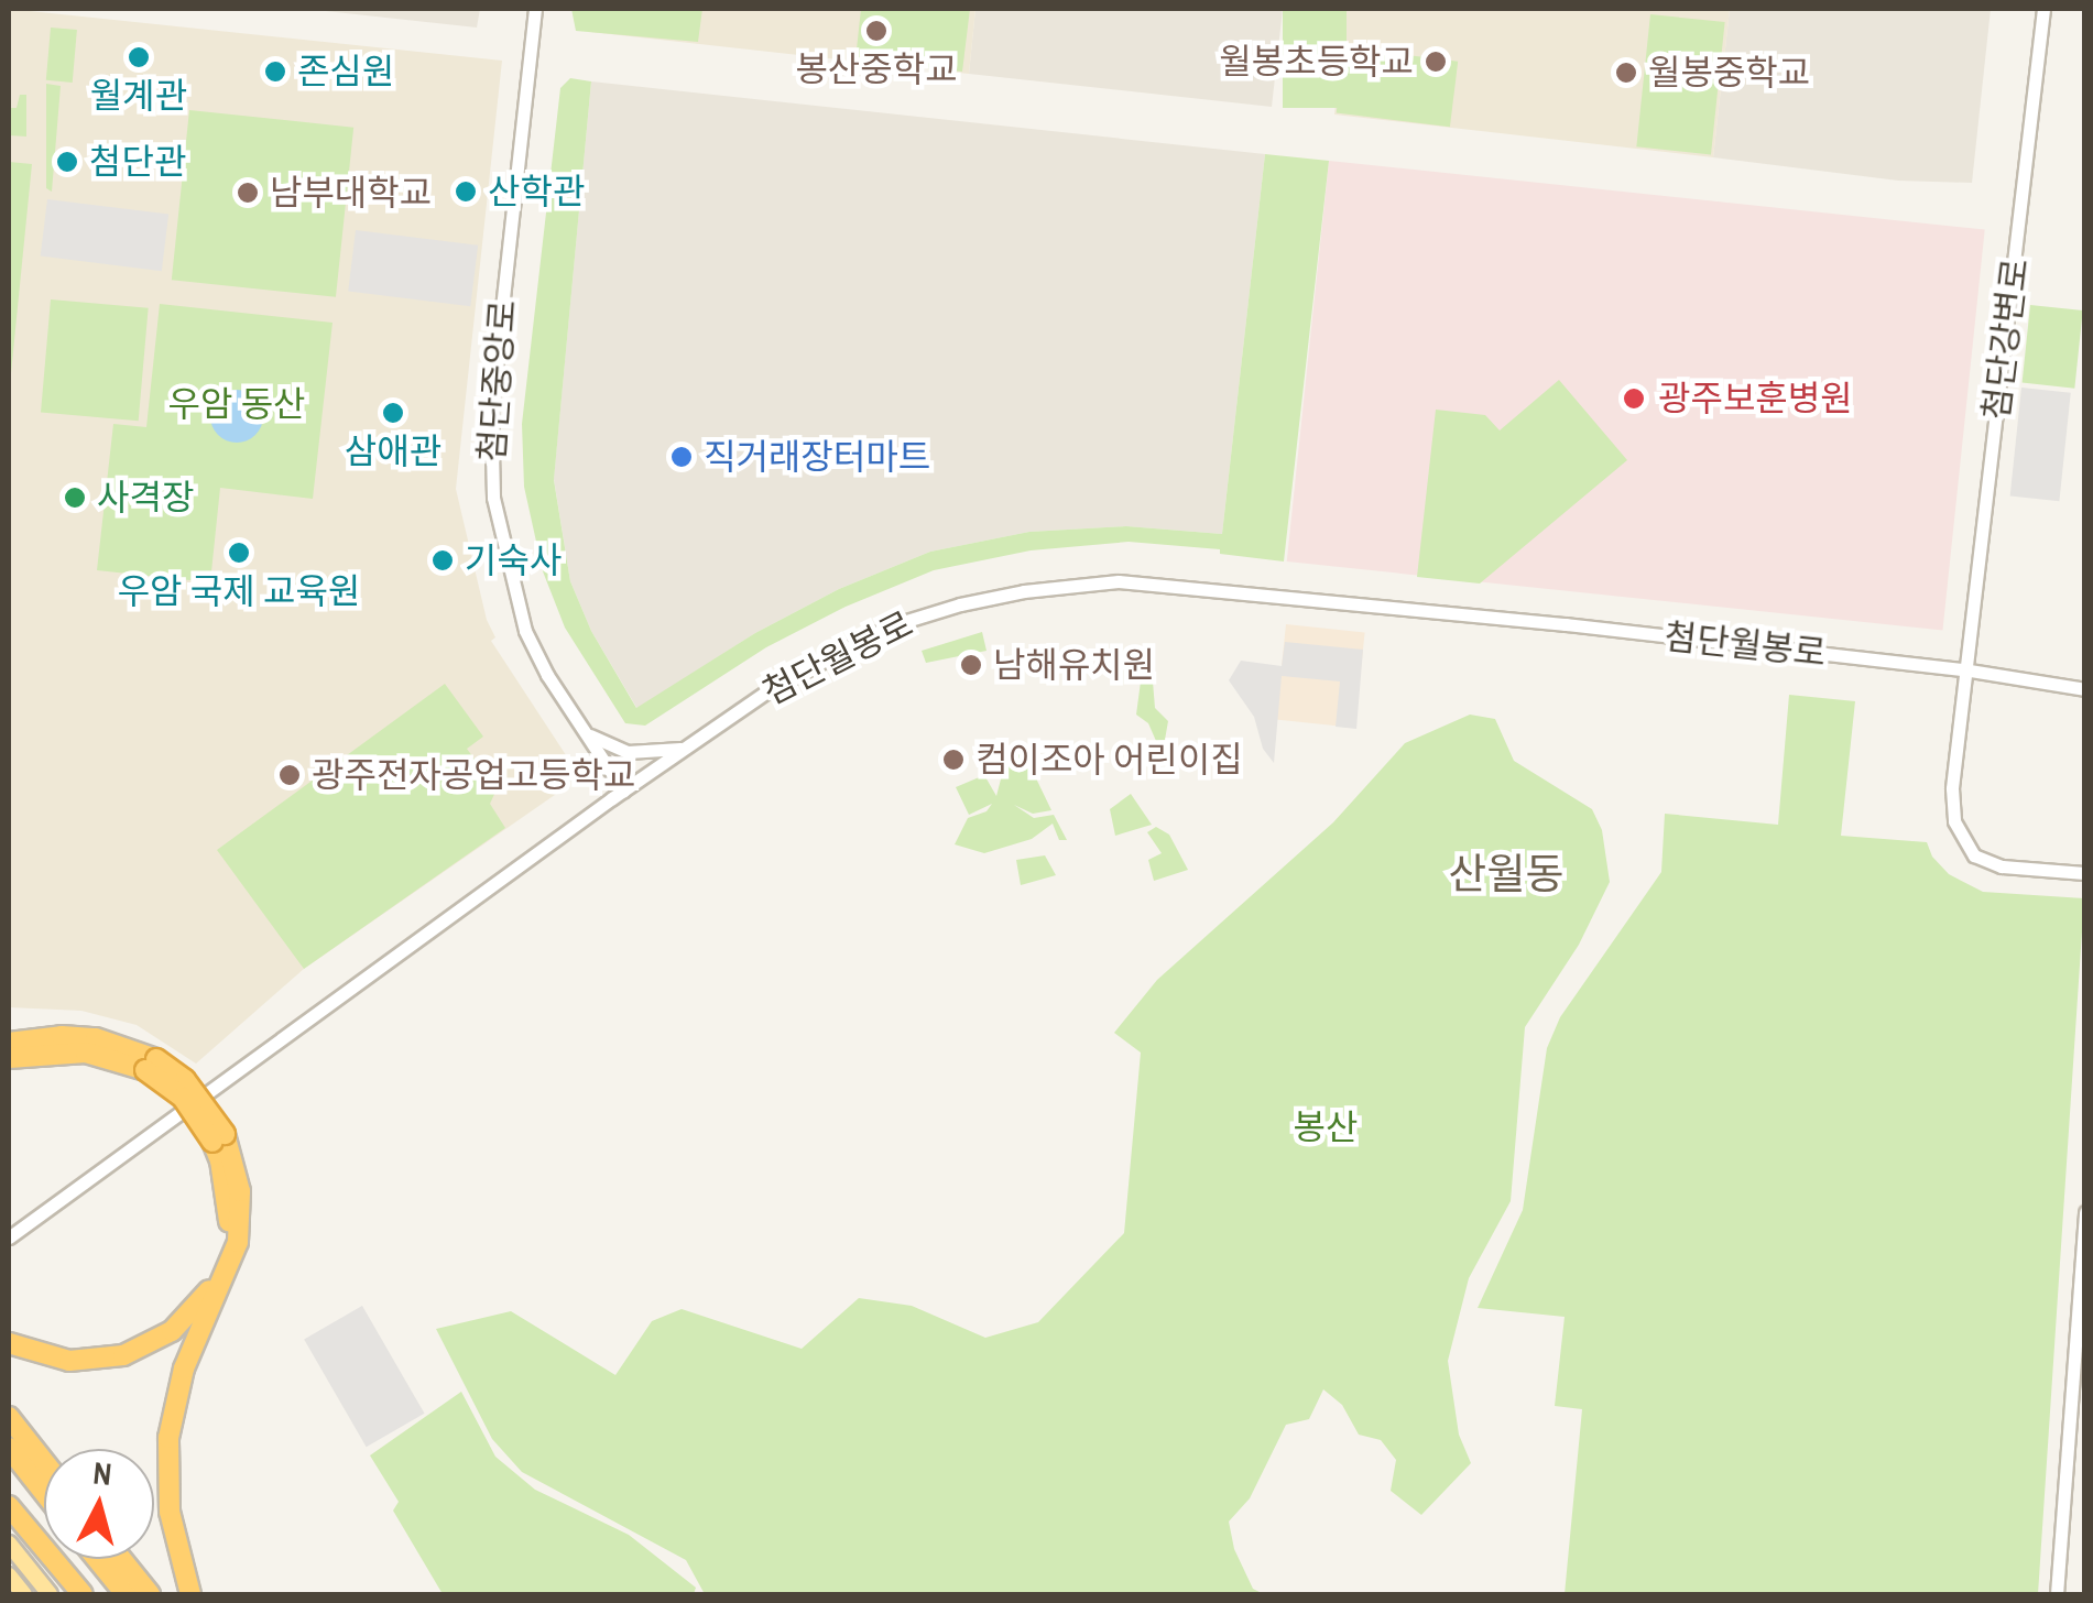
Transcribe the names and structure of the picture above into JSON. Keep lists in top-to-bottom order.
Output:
{
  "streets": {
    "street": ["첨단강변로", "첨단중앙로", "첨단월봉로"]
  },
  "crossings": [
    ["첨단강변로", "첨단월봉로"],
    ["첨단중앙로", "첨단월봉로"]
  ],
  "districts": ["산월동"],
  "parks": ["우암 동산", "봉산"],
  "places": [
    "봉산중학교",
    "월계관",
    "월봉초등학교",
    "존심원",
    "월봉중학교",
    "첨단관",
    "산학관",
    "남부대학교",
    "광주보훈병원",
    "삼애관",
    "직거래장터마트",
    "사격장",
    "우암 국제 교육원",
    "기숙사",
    "남해유치원",
    "컴이조아 어린이집",
    "광주전자공업고등학교"
  ],
  "north": "top"
}
